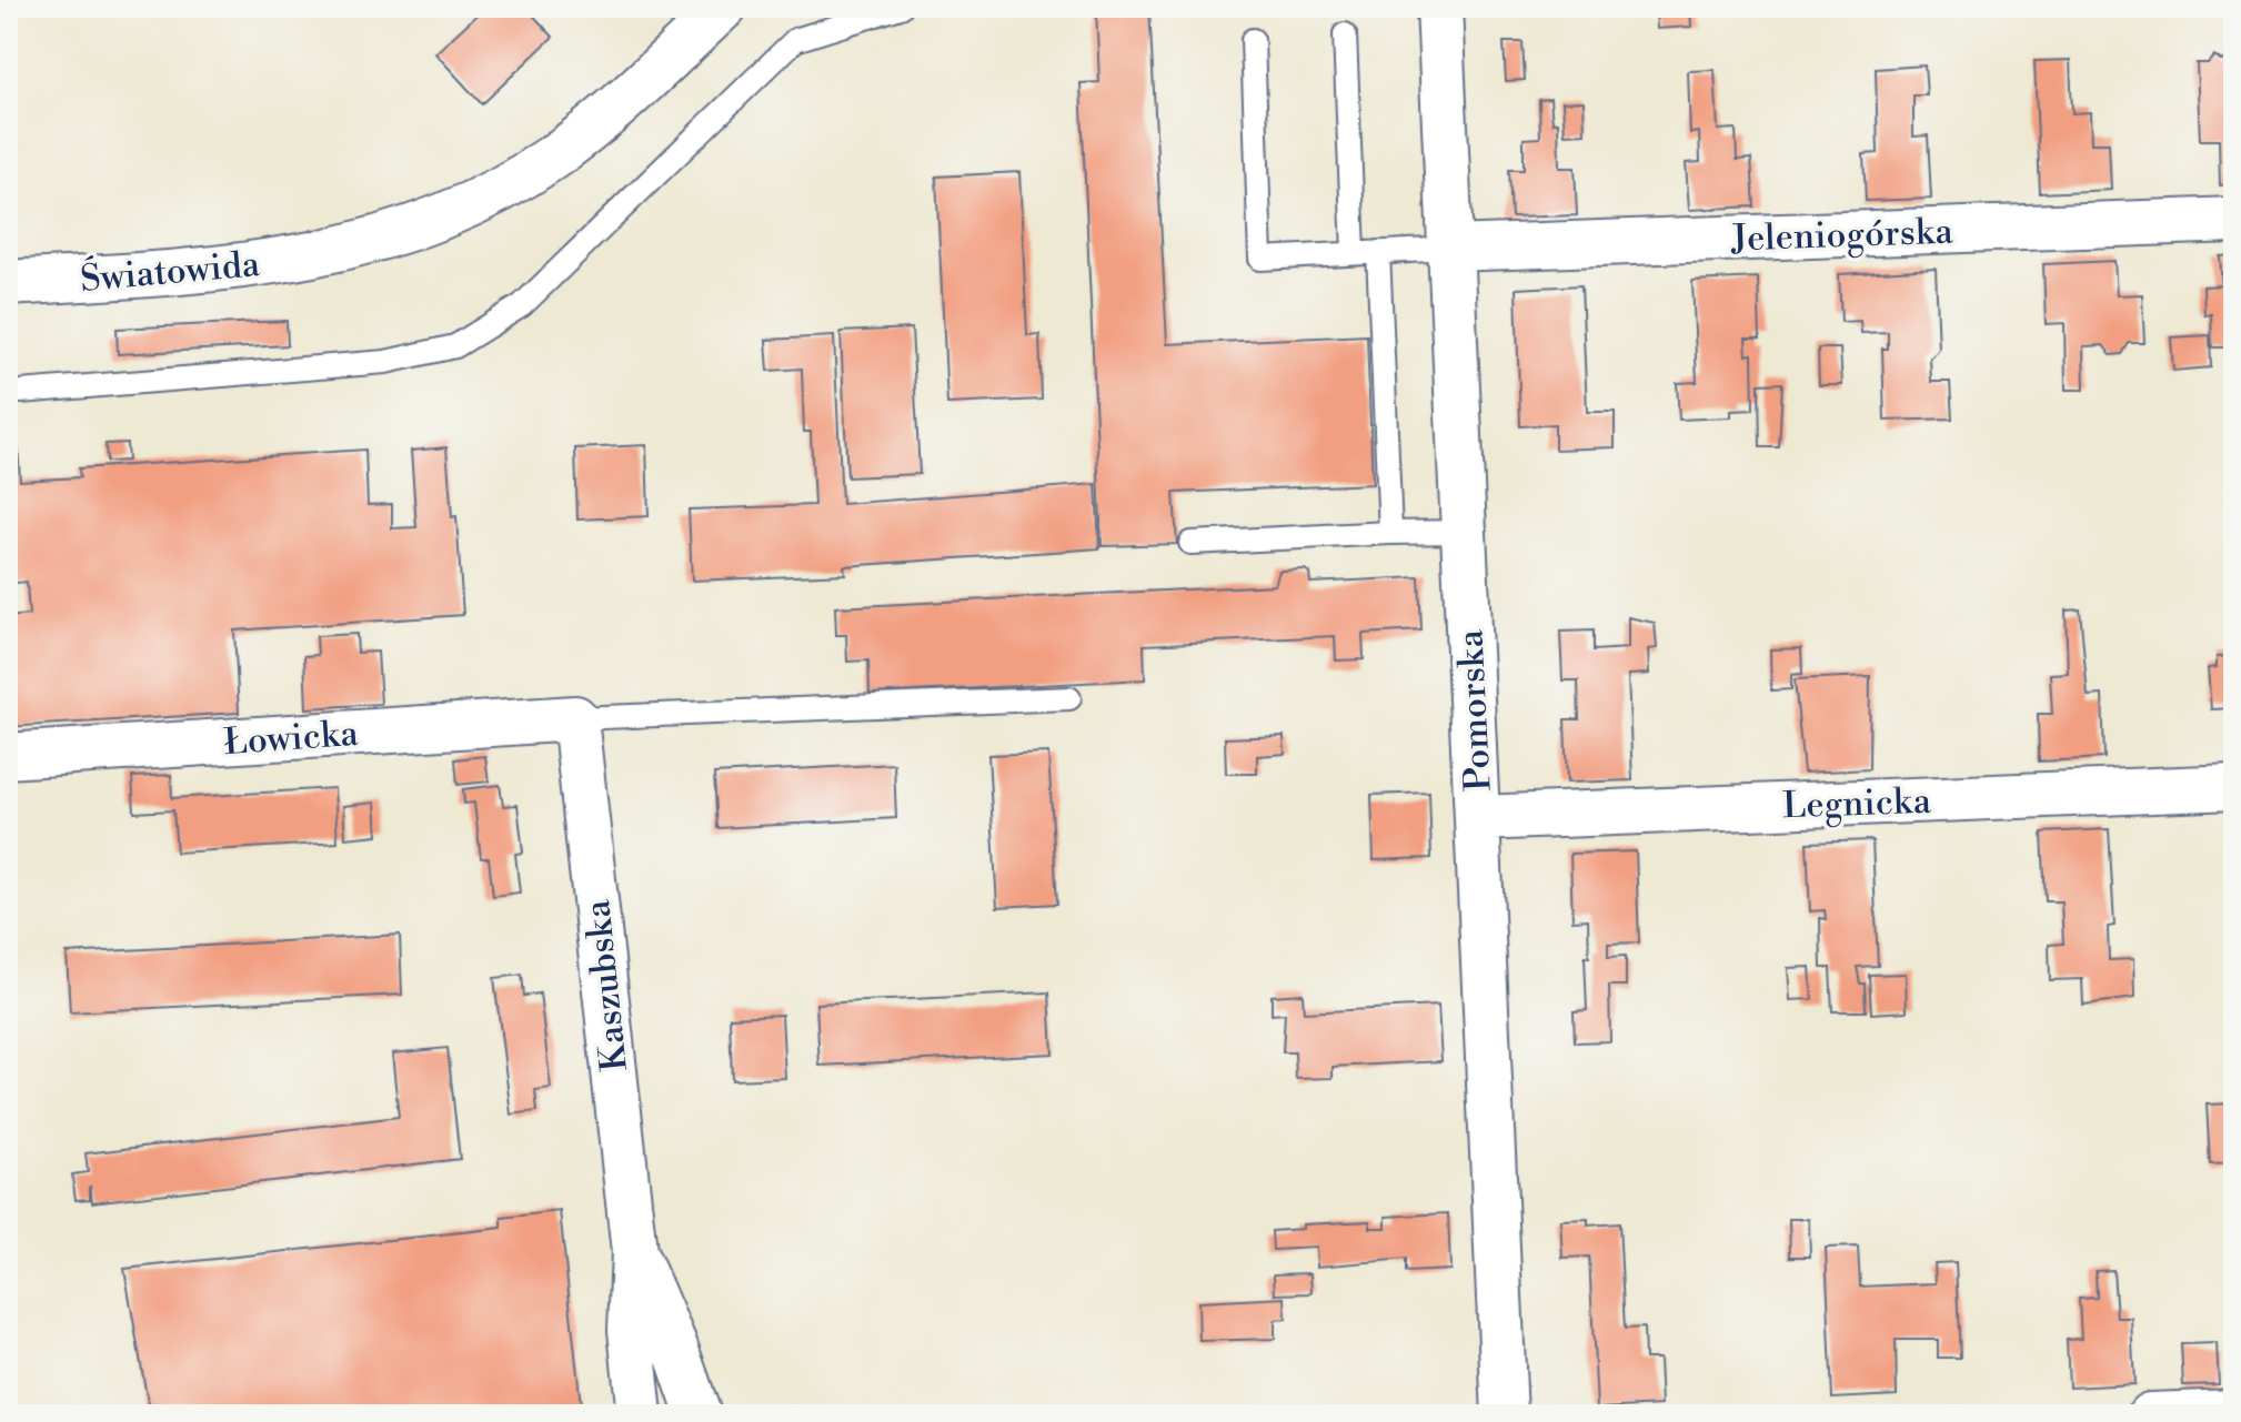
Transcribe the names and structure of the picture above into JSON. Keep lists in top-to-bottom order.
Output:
{
  "streets": {
    "street": [
      "Jeleniogórska",
      "Światowida",
      "Pomorska",
      "Łowicka",
      "Legnicka",
      "Kaszubska"
    ]
  },
  "crossings": [
    ["Jeleniogórska", "Pomorska"],
    ["Pomorska", "Legnicka"],
    ["Łowicka", "Kaszubska"]
  ]
}
